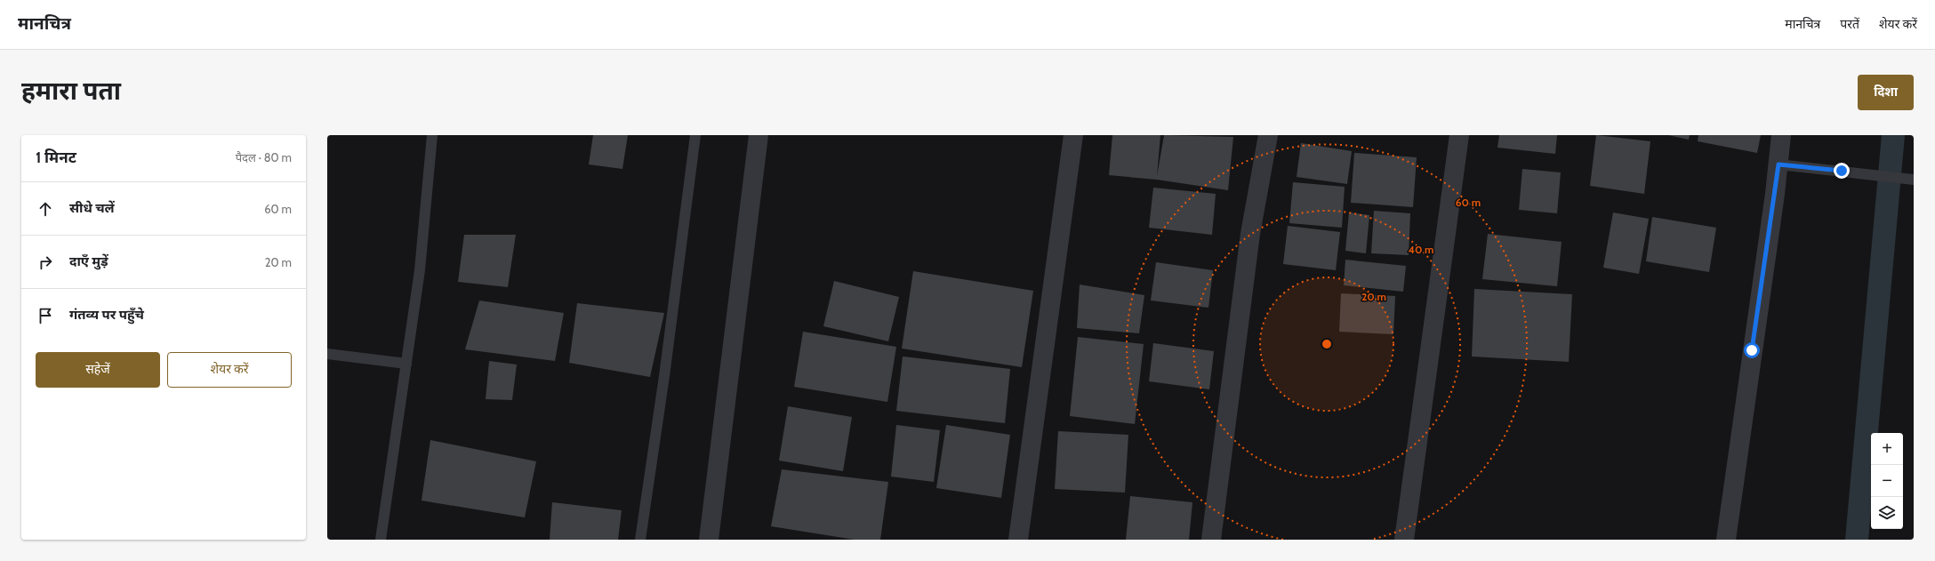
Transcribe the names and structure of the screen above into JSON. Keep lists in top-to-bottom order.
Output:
{
  "page": {
    "header": "मानचित्र",
    "nav": ["मानचित्र", "परतें", "शेयर करें"],
    "buttons": [
      "दिशा",
      ["सहेजें", "शेयर करें"]
    ],
    "title": "हमारा पता",
    "heading": ["1 मिनट", "पैदल · 80 m"],
    "list": [
      ["सीधे चलें", "60 m"],
      ["दाएँ मुड़ें", "20 m"],
      "गंतव्य पर पहुँचे"
    ],
    "map_buttons": ["+", "−"]
  },
  "rings": ["60 m", "40 m", "20 m"]
}
